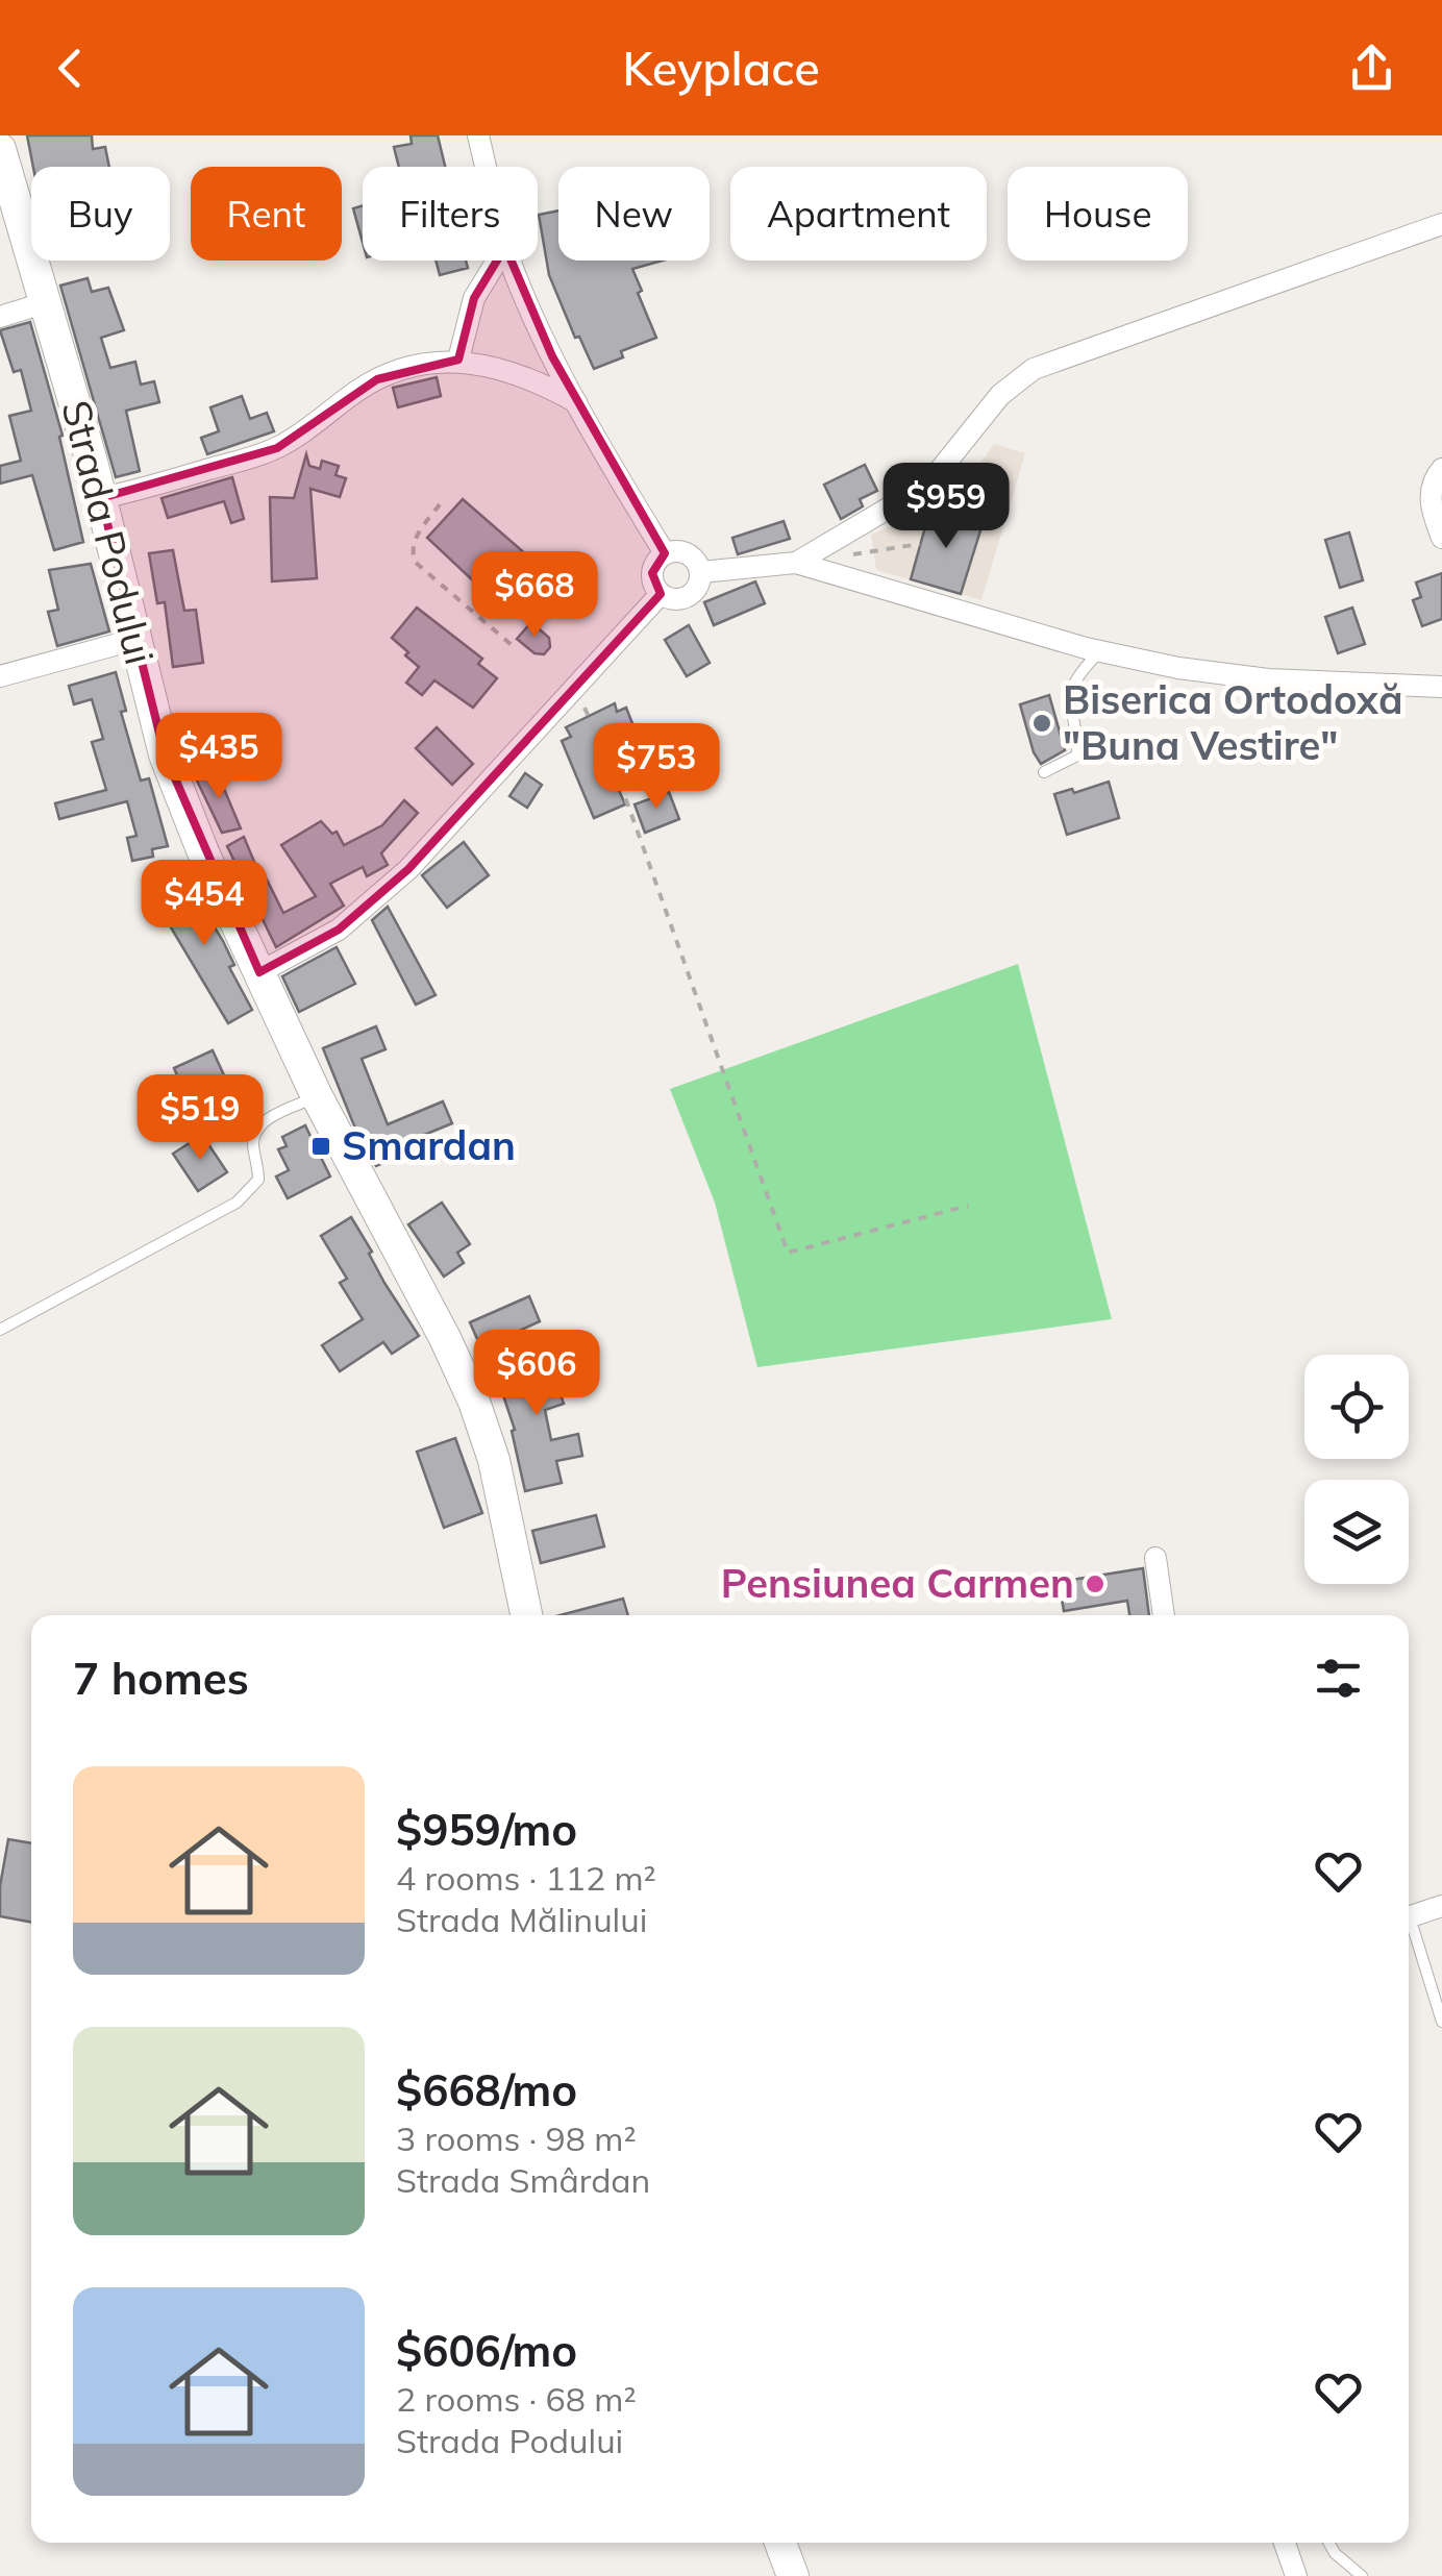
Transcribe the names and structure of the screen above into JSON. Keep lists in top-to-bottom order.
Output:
{
  "streets": {
    "street": ["Strada Podului"]
  },
  "places": {
    "other": ["Biserica Ortodoxă \"Buna Vestire\"", "Pensiunea Carmen"],
    "transit": ["Smardan"]
  },
  "page": {
    "header": "Keyplace",
    "chip": [
      "Buy",
      "Rent",
      "Filters",
      "New",
      "Apartment",
      "House"
    ],
    "price": [
      "$959",
      "$668",
      "$435",
      "$753",
      "$454",
      "$519",
      "$606"
    ],
    "heading": "7 homes",
    "list": [
      {
        "name": "$959/mo",
        "note": "4 rooms · 112 m² · Strada Mălinului"
      },
      {
        "name": "$668/mo",
        "note": "3 rooms · 98 m² · Strada Smârdan"
      },
      {
        "name": "$606/mo",
        "note": "2 rooms · 68 m² · Strada Podului"
      }
    ]
  }
}
